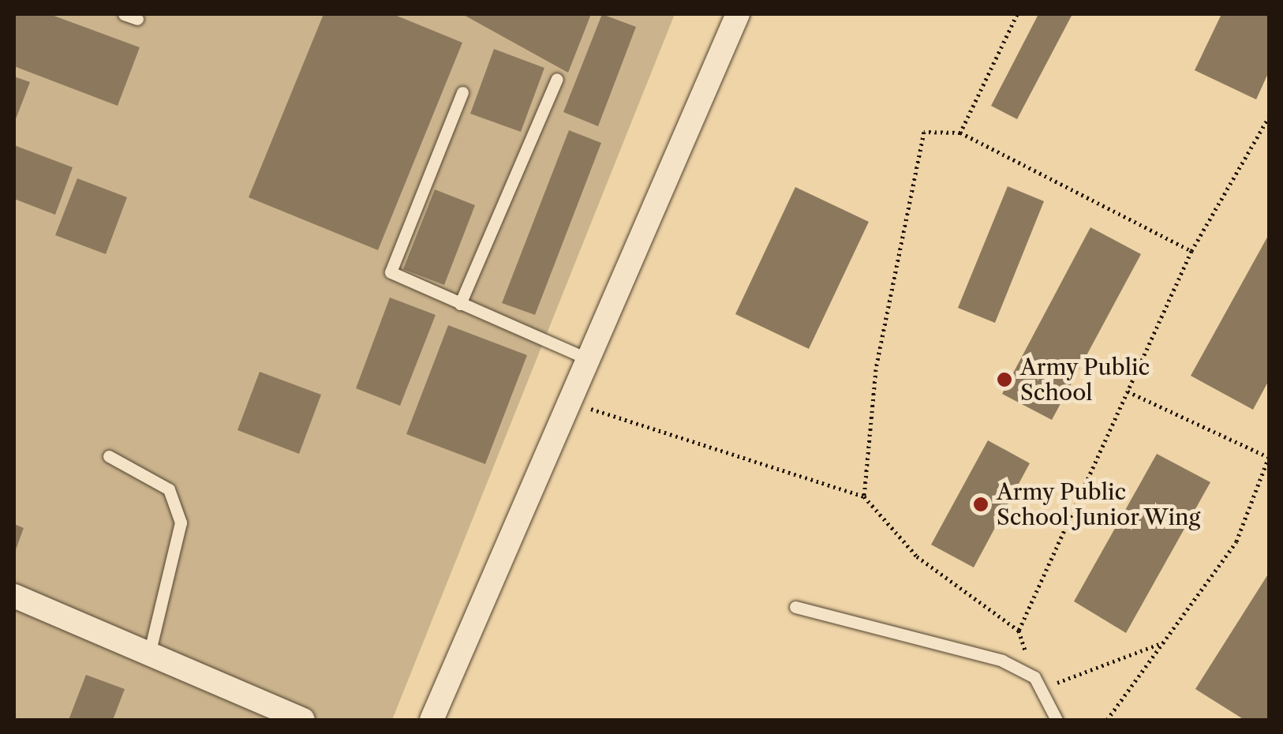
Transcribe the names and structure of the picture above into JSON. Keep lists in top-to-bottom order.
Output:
{
  "places": ["Army Public School", "Army Public School Junior Wing"]
}
